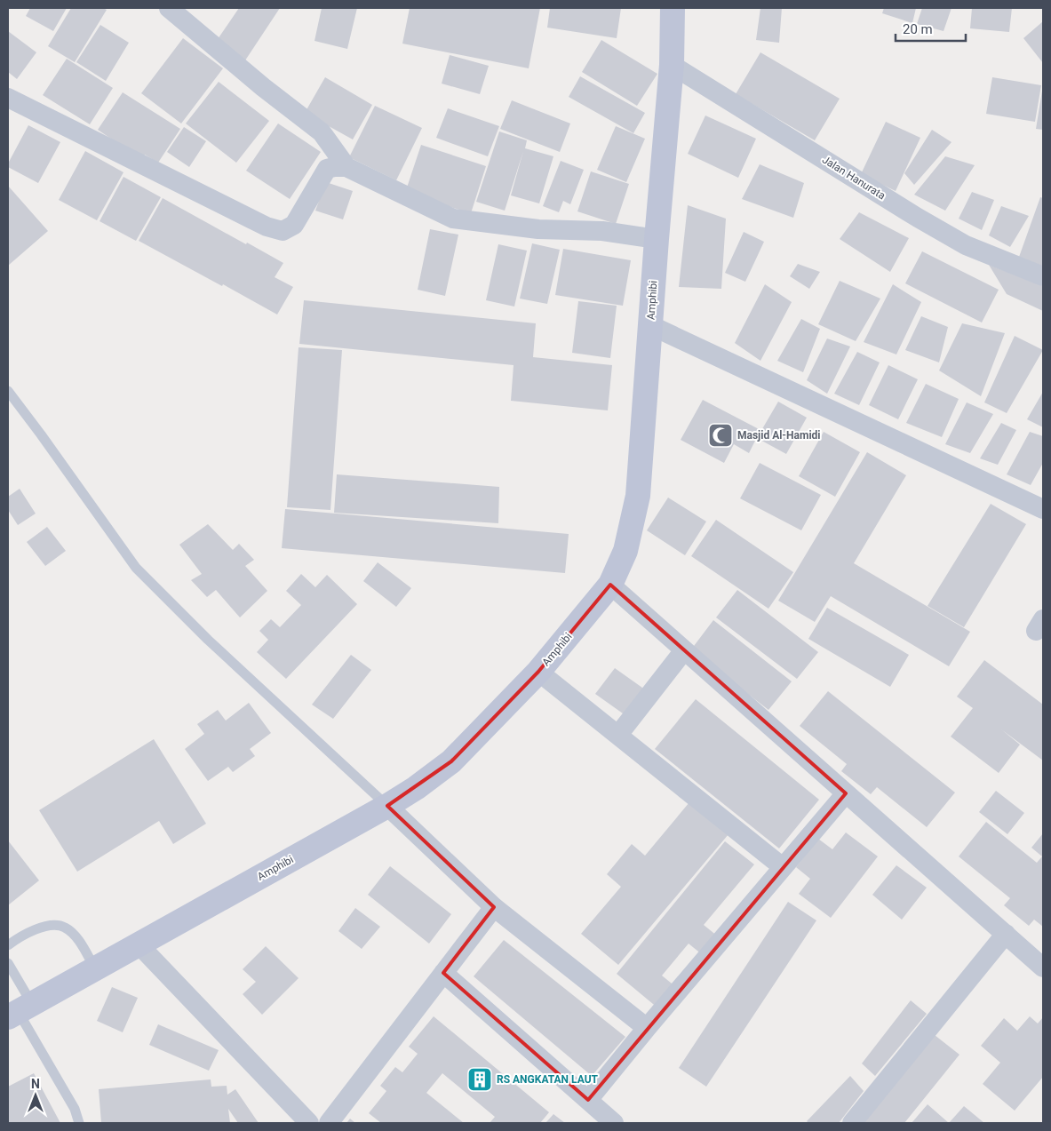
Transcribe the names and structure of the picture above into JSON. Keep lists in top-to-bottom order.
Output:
{
  "streets": {
    "main road": ["Amphibi"],
    "street": ["Jalan Hanurata"]
  },
  "crossings": [
    ["Jalan Hanurata", "Amphibi"]
  ],
  "places": {
    "mosque": ["Masjid Al-Hamidi"],
    "building": ["RS ANGKATAN LAUT"]
  },
  "scale_bar": "20 m",
  "north": "top"
}
